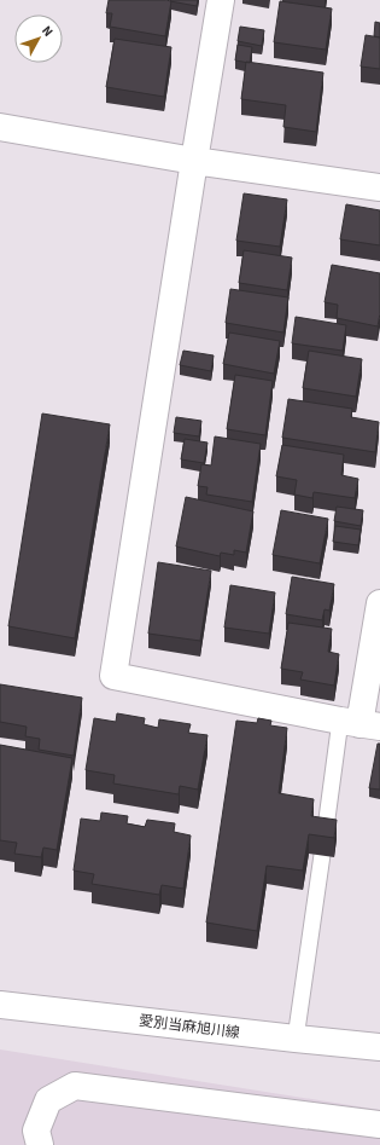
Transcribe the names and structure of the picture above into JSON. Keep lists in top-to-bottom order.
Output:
{
  "streets": {
    "street": ["愛別当麻旭川線"]
  },
  "north": "top right"
}
